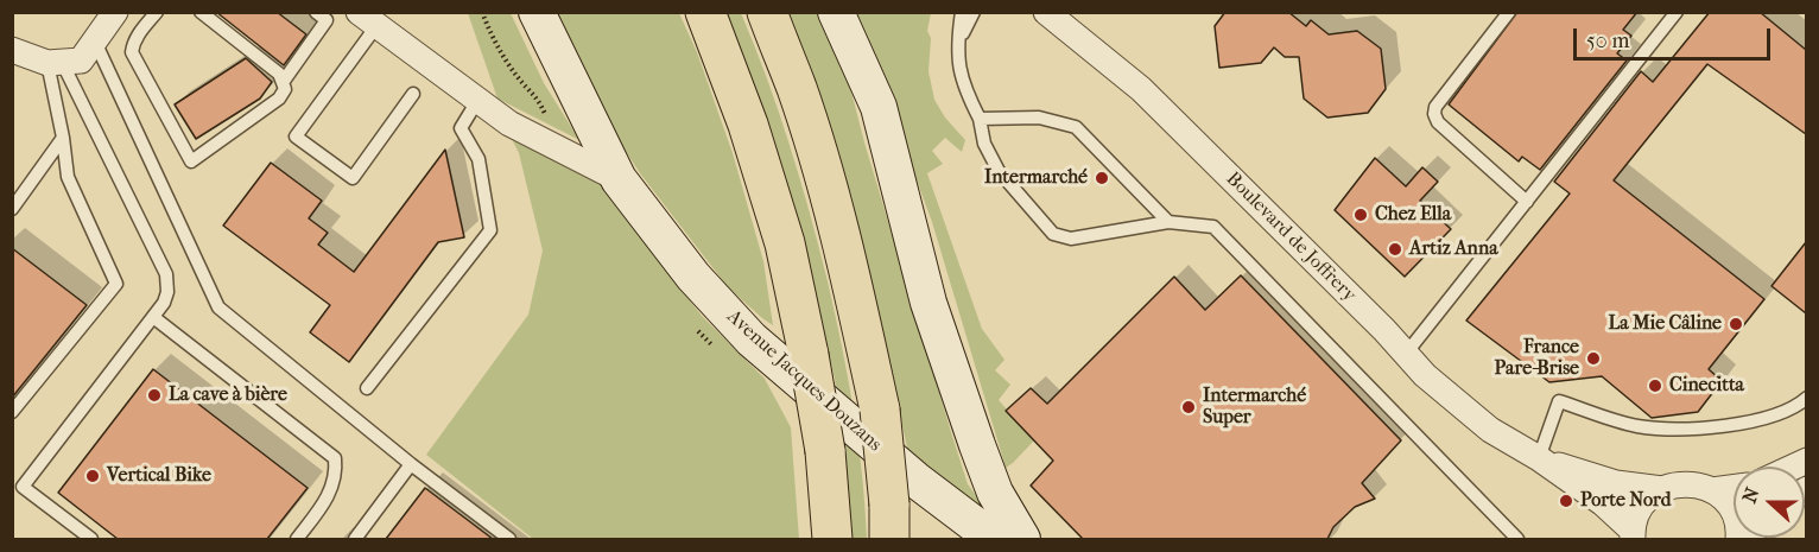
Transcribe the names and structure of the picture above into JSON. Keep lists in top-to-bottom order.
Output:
{
  "streets": {
    "main road": ["Avenue Jacques Douzans"],
    "street": ["Boulevard de Joffrery"]
  },
  "places": [
    "Intermarché",
    "Chez Ella",
    "Artiz Anna",
    "La Mie Câline",
    "France Pare-Brise",
    "Cinecitta",
    "La cave à bière",
    "Intermarché Super",
    "Vertical Bike",
    "Porte Nord"
  ],
  "scale_bar": "50 m",
  "north": "left"
}
